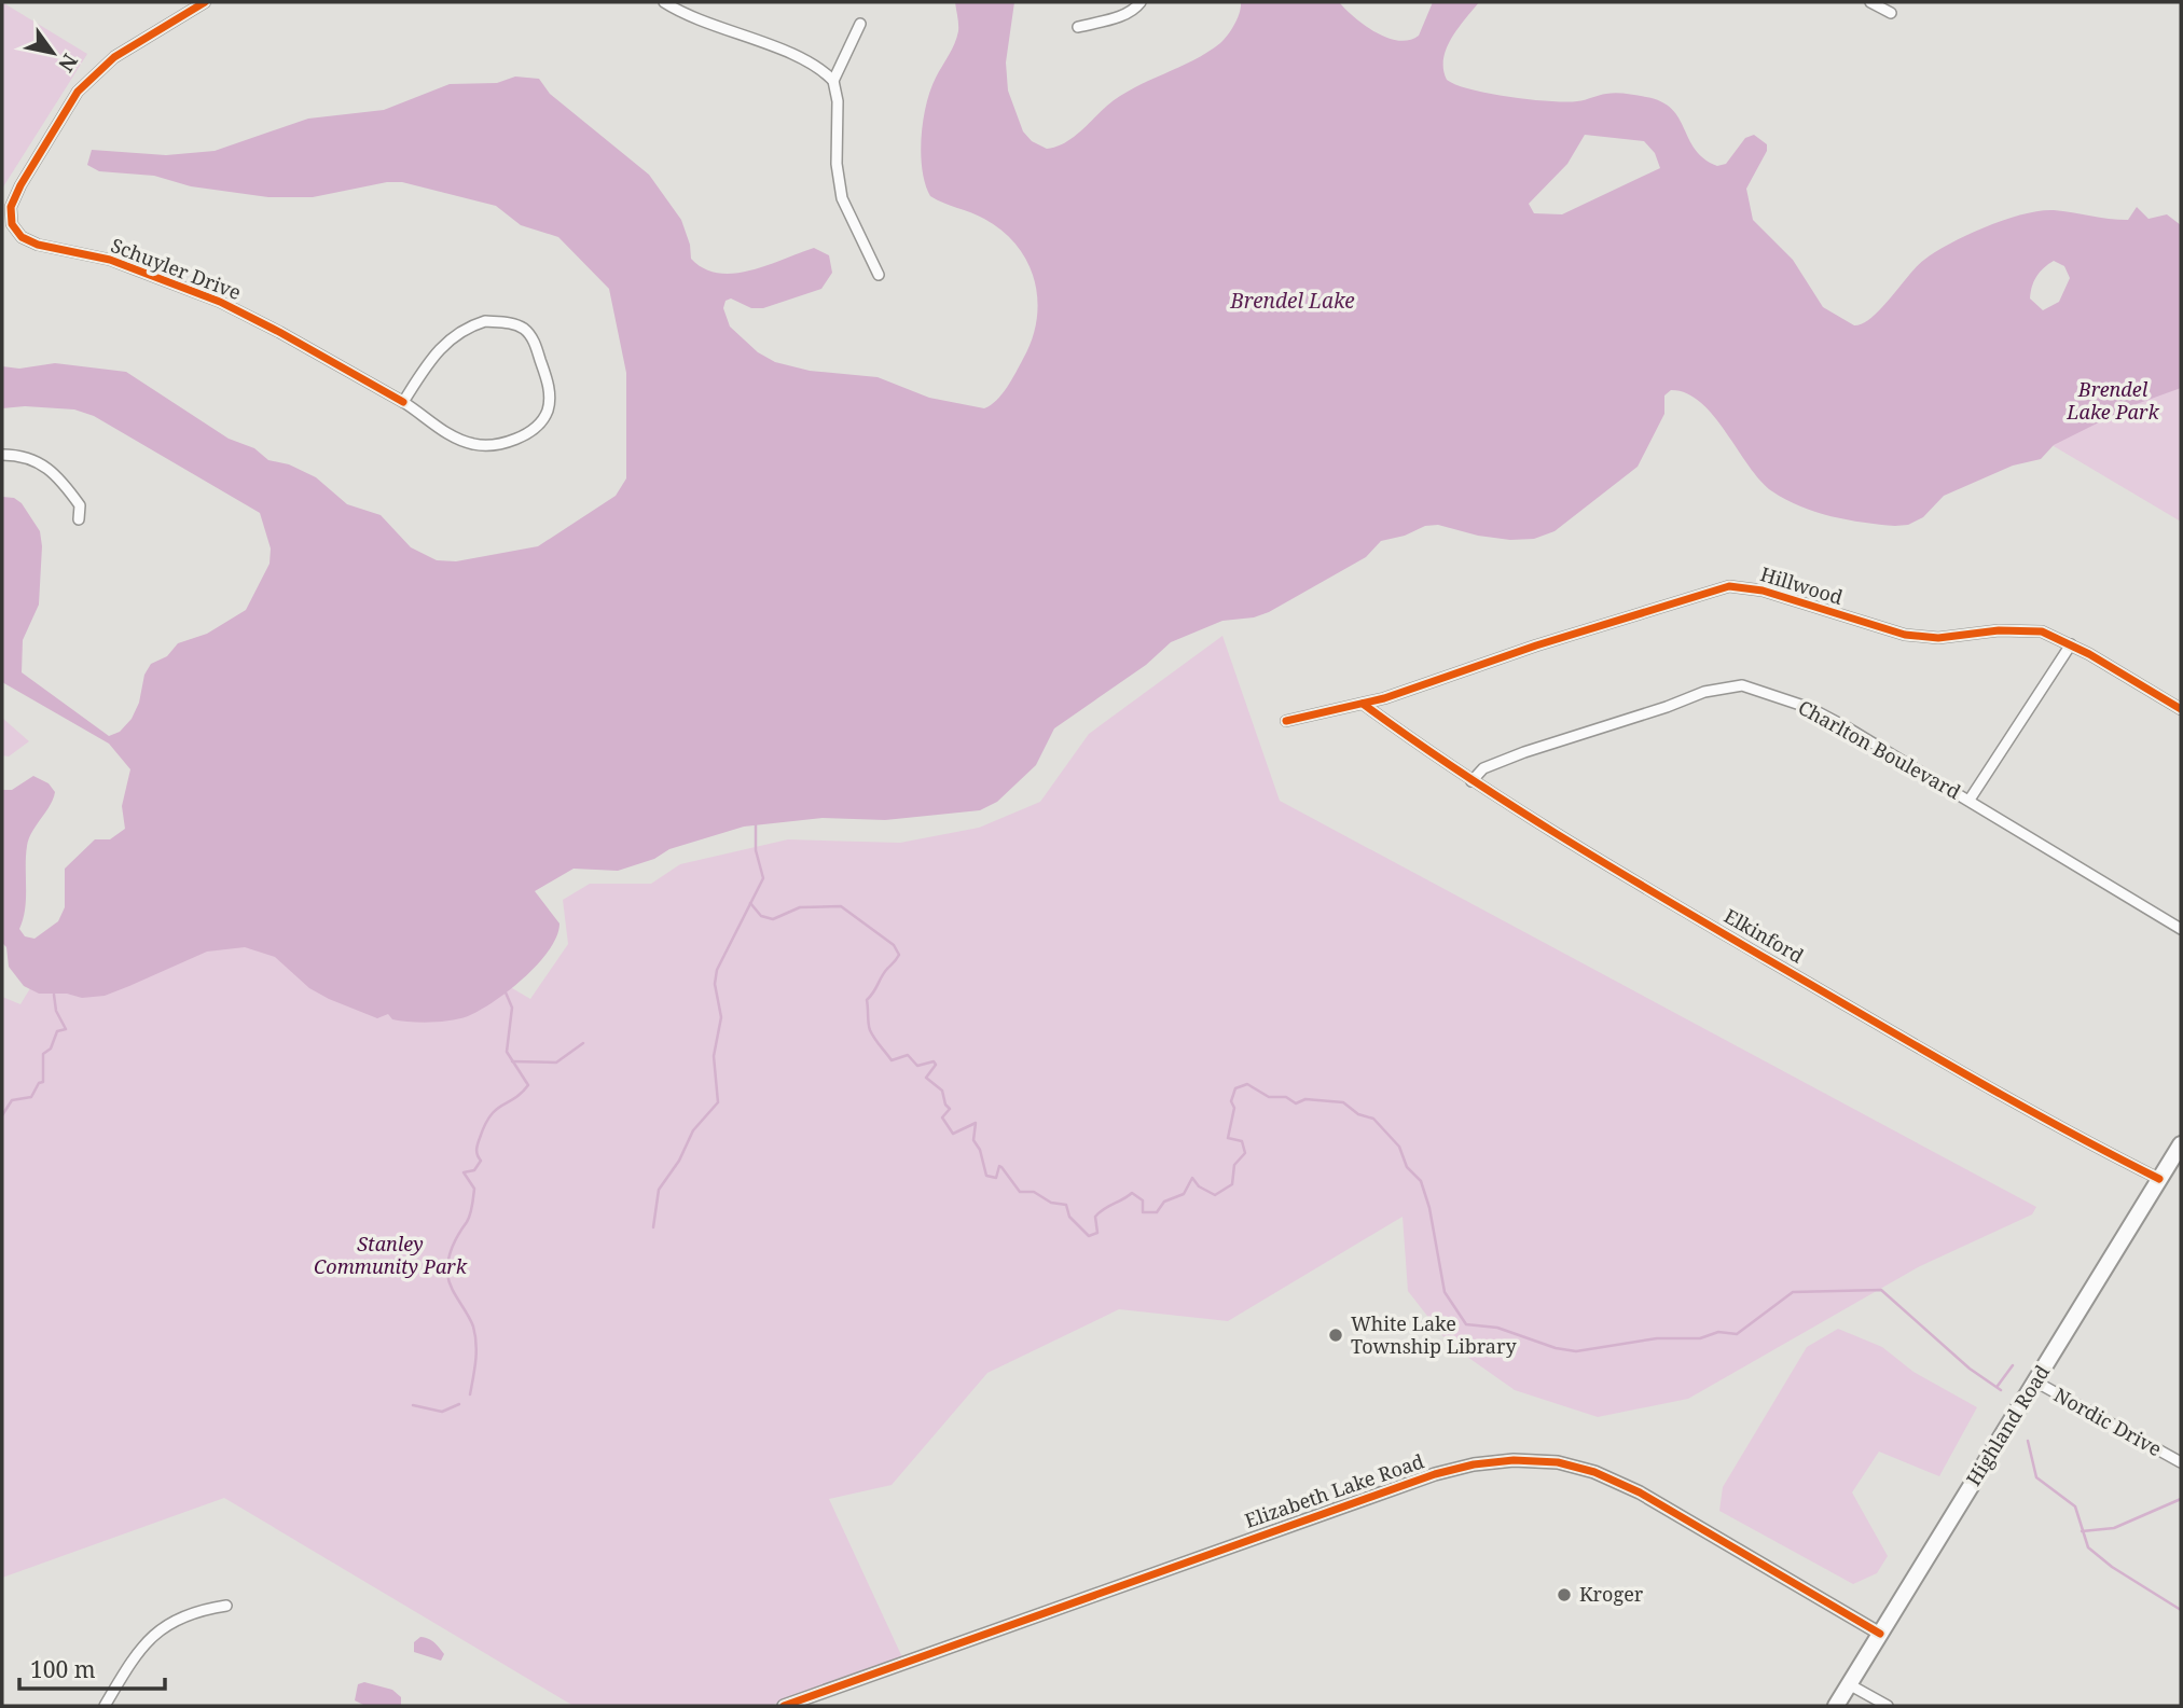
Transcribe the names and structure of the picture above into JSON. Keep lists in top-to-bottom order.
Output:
{
  "streets": {
    "highway": ["Highland Road"],
    "street": [
      "Schuyler Drive",
      "Hillwood",
      "Charlton Boulevard",
      "Elkinford",
      "Nordic Drive",
      "Elizabeth Lake Road"
    ]
  },
  "crossings": [
    ["Hillwood", "Elkinford"],
    ["Charlton Boulevard", "Elkinford"],
    ["Elkinford", "Highland Road"],
    ["Nordic Drive", "Highland Road"],
    ["Highland Road", "Elizabeth Lake Road"]
  ],
  "water": ["Brendel Lake"],
  "parks": ["Brendel Lake Park", "Stanley Community Park"],
  "places": ["White Lake Township Library", "Kroger"],
  "scale_bar": "100 m",
  "north": "bottom right"
}
